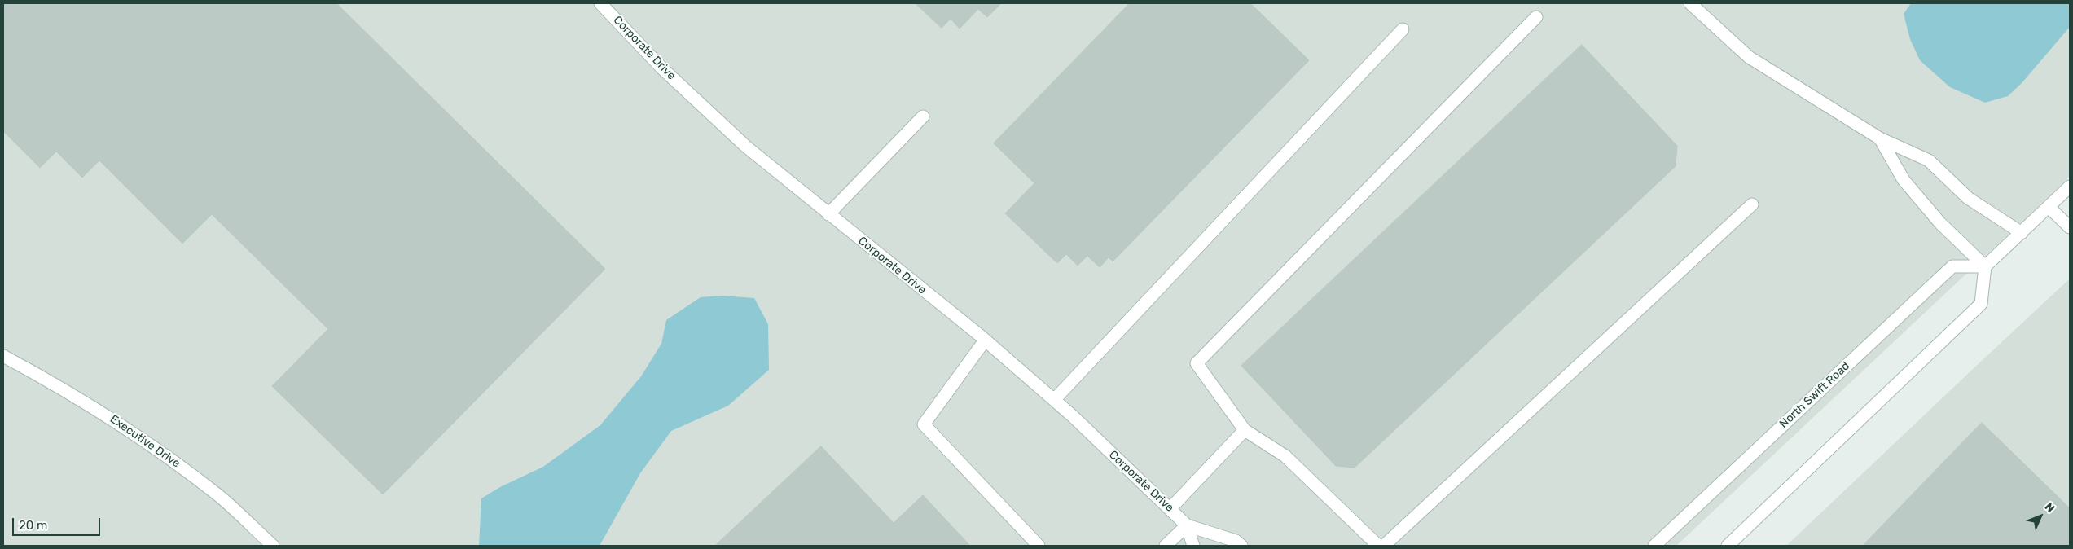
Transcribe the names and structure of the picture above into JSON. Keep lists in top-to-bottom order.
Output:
{
  "streets": {
    "street": ["Corporate Drive", "North Swift Road", "Executive Drive"]
  },
  "scale_bar": "20 m",
  "north": "top right"
}
